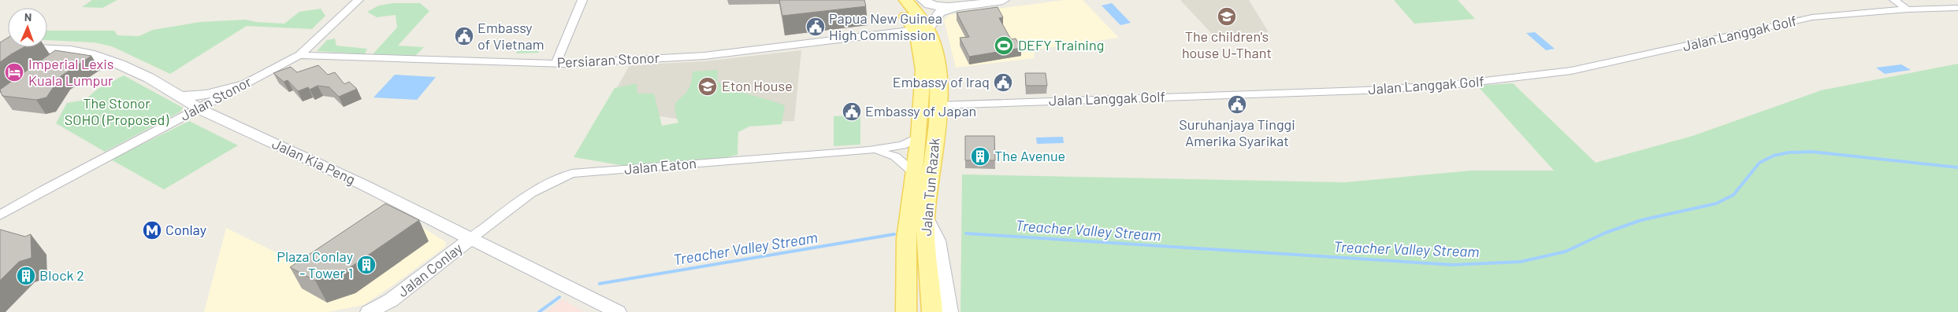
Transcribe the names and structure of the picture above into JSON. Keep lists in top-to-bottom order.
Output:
{
  "streets": {
    "main road": ["Jalan Tun Razak"],
    "street": [
      "Jalan Langgak Golf",
      "Persiaran Stonor",
      "Jalan Stonor",
      "Jalan Kia Peng",
      "Jalan Eaton",
      "Jalan Conlay"
    ]
  },
  "crossings": [
    ["Jalan Langgak Golf", "Jalan Tun Razak"],
    ["Persiaran Stonor", "Jalan Stonor"],
    ["Persiaran Stonor", "Jalan Tun Razak"],
    ["Jalan Stonor", "Jalan Kia Peng"],
    ["Jalan Kia Peng", "Jalan Eaton"],
    ["Jalan Kia Peng", "Jalan Conlay"],
    ["Jalan Eaton", "Jalan Tun Razak"],
    ["Jalan Eaton", "Jalan Conlay"]
  ],
  "water": ["Treacher Valley Stream"],
  "parks": ["The Stonor SOHO (Proposed)"],
  "places": {
    "school or university": ["The children's house U-Thant", "Eton House"],
    "public building": [
      "Papua New Guinea High Commission",
      "Embassy of Vietnam",
      "Embassy of Iraq",
      "Suruhanjaya Tinggi Amerika Syarikat",
      "Embassy of Japan"
    ],
    "sports": ["DEFY Training"],
    "hotel": ["Imperial Lexis Kuala Lumpur"],
    "building": ["The Avenue", "Plaza Conlay - Tower 1", "Block 2"],
    "metro station": ["Conlay"]
  },
  "north": "top"
}
